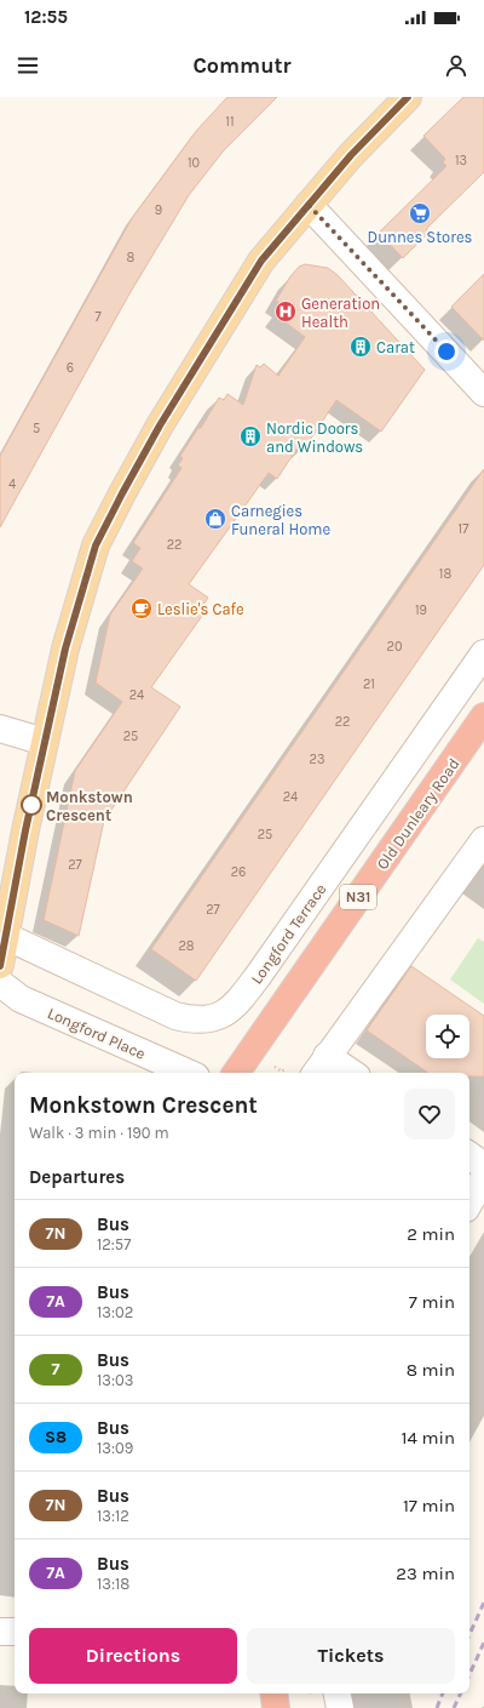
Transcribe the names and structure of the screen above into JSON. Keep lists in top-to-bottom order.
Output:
{
  "streets": {
    "highway": ["Old Dunleary Road", "N31"],
    "street": ["Longford Terrace", "Longford Place"]
  },
  "places": {
    "supermarket": ["Dunnes Stores"],
    "hospital": ["Generation Health"],
    "building": ["Carat", "Nordic Doors and Windows"],
    "shop": ["Carnegies Funeral Home"],
    "cafe": ["Leslie's Cafe"],
    "other": ["Monkstown Crescent"]
  },
  "lines": ["bus line 7N"],
  "house_numbers": [
    "11",
    "13",
    "10",
    "9",
    "8",
    "7",
    "6",
    "5",
    "4",
    "17",
    "22",
    "18",
    "19",
    "20",
    "21",
    "24",
    "22",
    "25",
    "23",
    "24",
    "25",
    "27",
    "26",
    "27",
    "28"
  ],
  "page": {
    "status": "12:55",
    "header": "Commutr",
    "heading": [
      ["Monkstown Crescent", "Walk · 3 min · 190 m"],
      "Departures"
    ],
    "list": [
      {
        "mark": "7N",
        "name": "Bus",
        "note": "12:57",
        "value": "2 min"
      },
      {
        "mark": "7A",
        "name": "Bus",
        "note": "13:02",
        "value": "7 min"
      },
      {
        "mark": "7",
        "name": "Bus",
        "note": "13:03",
        "value": "8 min"
      },
      {
        "mark": "S8",
        "name": "Bus",
        "note": "13:09",
        "value": "14 min"
      },
      {
        "mark": "7N",
        "name": "Bus",
        "note": "13:12",
        "value": "17 min"
      },
      {
        "mark": "7A",
        "name": "Bus",
        "note": "13:18",
        "value": "23 min"
      }
    ],
    "buttons": ["Directions", "Tickets"]
  }
}
